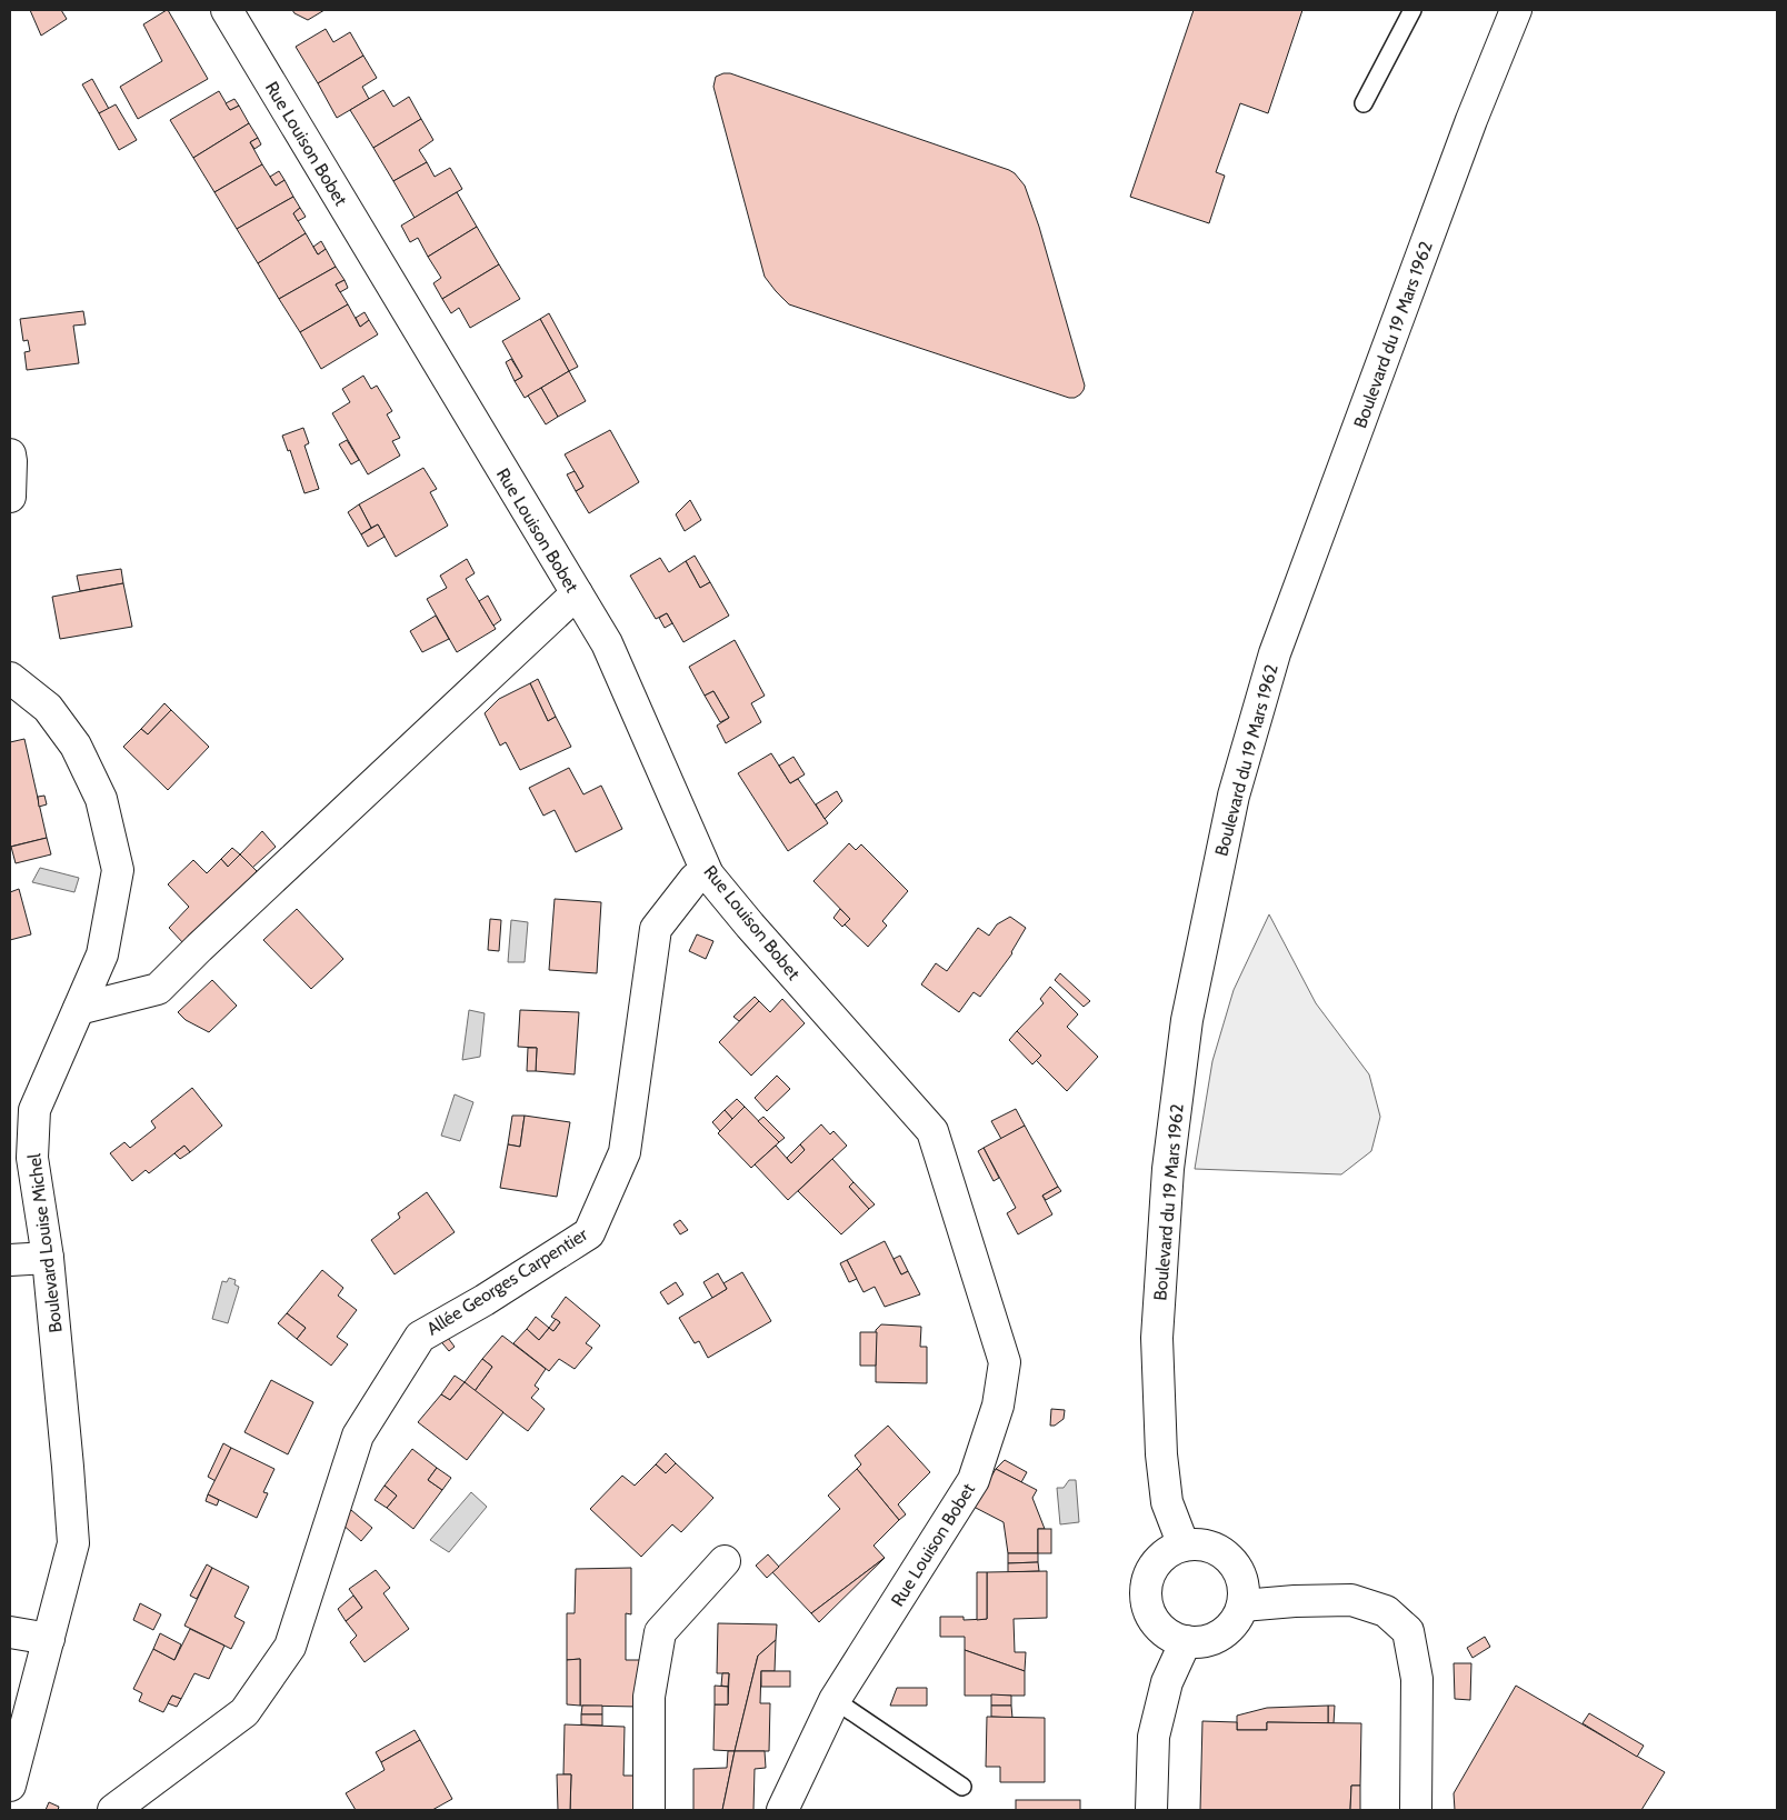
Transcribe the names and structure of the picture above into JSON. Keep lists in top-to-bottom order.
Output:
{
  "streets": {
    "street": [
      "Rue Louison Bobet",
      "Boulevard du 19 Mars 1962",
      "Boulevard Louise Michel",
      "Allée Georges Carpentier"
    ]
  },
  "crossings": [
    ["Rue Louison Bobet", "Allée Georges Carpentier"]
  ]
}
